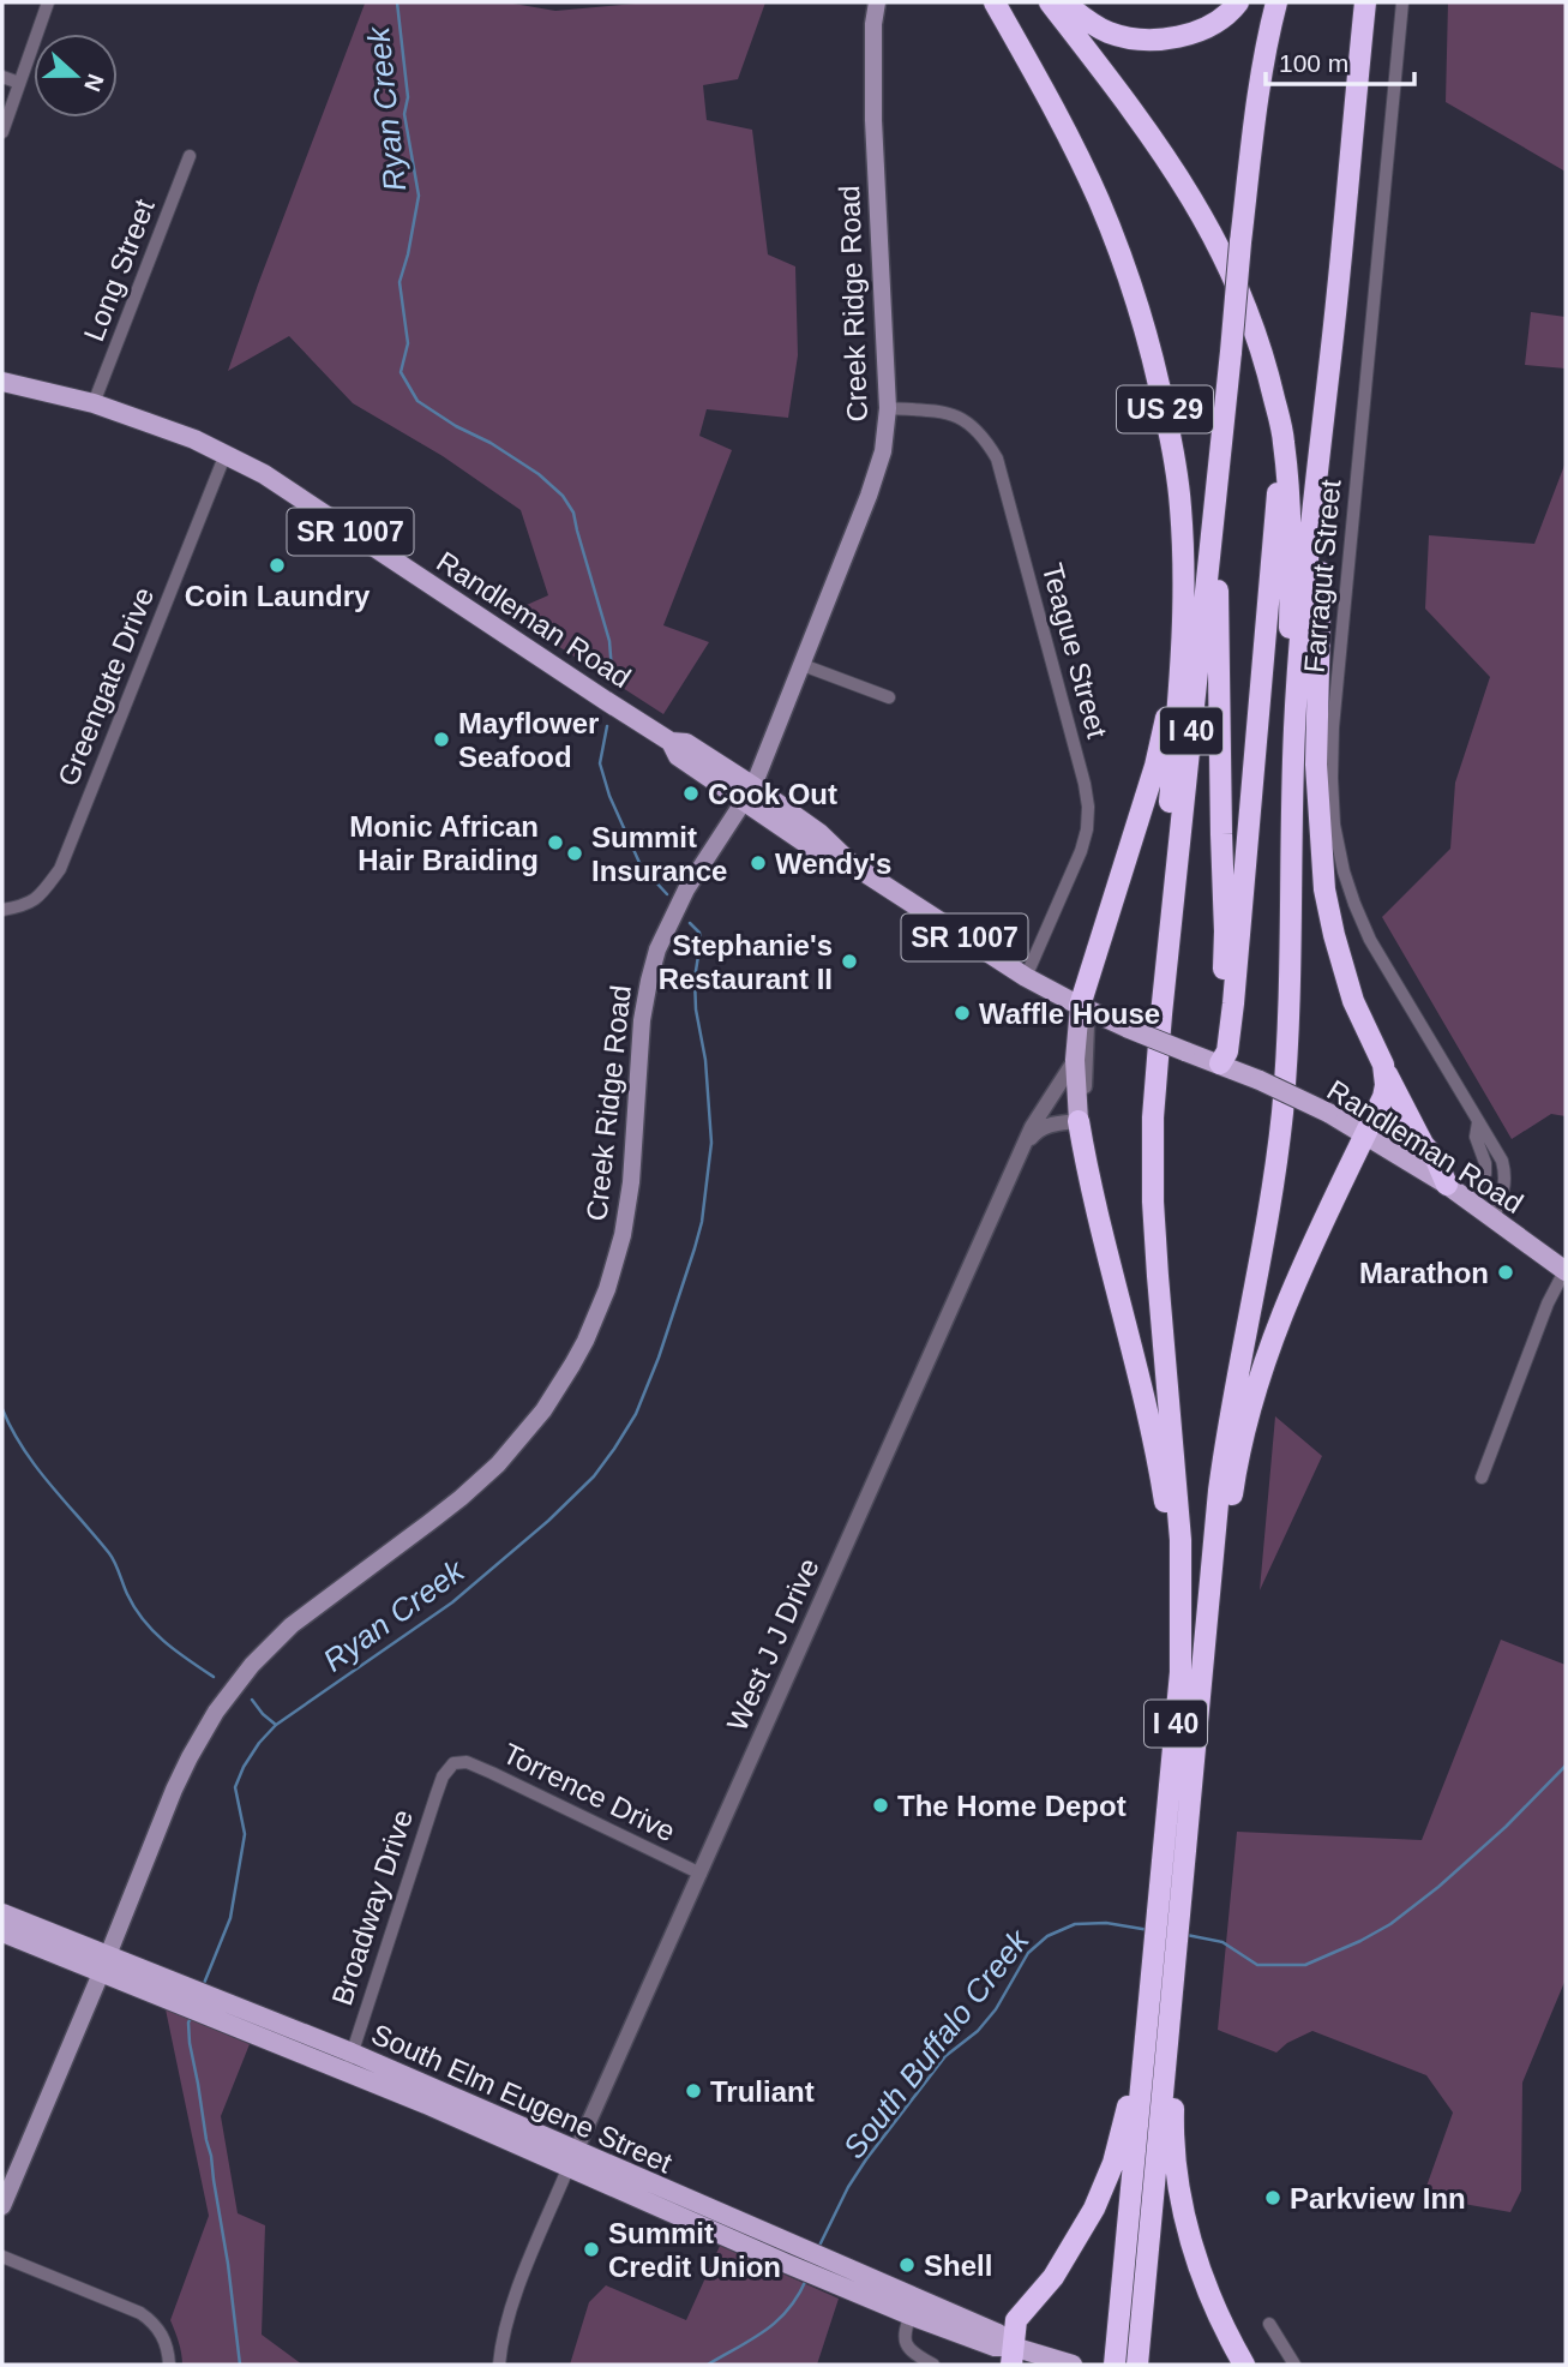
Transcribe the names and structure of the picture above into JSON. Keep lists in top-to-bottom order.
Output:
{
  "streets": {
    "highway": ["US 29", "I 40"],
    "main road": [
      "Creek Ridge Road",
      "SR 1007",
      "Randleman Road",
      "West J J Drive",
      "South Elm Eugene Street"
    ],
    "street": [
      "Long Street",
      "Farragut Street",
      "Teague Street",
      "Greengate Drive",
      "Torrence Drive",
      "Broadway Drive"
    ]
  },
  "crossings": [
    ["Long Street", "Randleman Road"],
    ["Creek Ridge Road", "Randleman Road"],
    ["Creek Ridge Road", "Teague Street"],
    ["Creek Ridge Road", "South Elm Eugene Street"],
    ["US 29", "I 40"],
    ["Farragut Street", "Randleman Road"],
    ["Randleman Road", "Teague Street"],
    ["Randleman Road", "Greengate Drive"],
    ["Randleman Road", "West J J Drive"],
    ["West J J Drive", "Torrence Drive"],
    ["West J J Drive", "South Elm Eugene Street"],
    ["Torrence Drive", "Broadway Drive"],
    ["Broadway Drive", "South Elm Eugene Street"]
  ],
  "water": ["Ryan Creek", "South Buffalo Creek"],
  "places": [
    "Coin Laundry",
    "Mayflower Seafood",
    "Cook Out",
    "Monic African Hair Braiding",
    "Summit Insurance",
    "Wendy's",
    "Stephanie's Restaurant II",
    "Waffle House",
    "Marathon",
    "The Home Depot",
    "Truliant",
    "Parkview Inn",
    "Summit Credit Union",
    "Shell"
  ],
  "scale_bar": "100 m",
  "north": "right"
}
